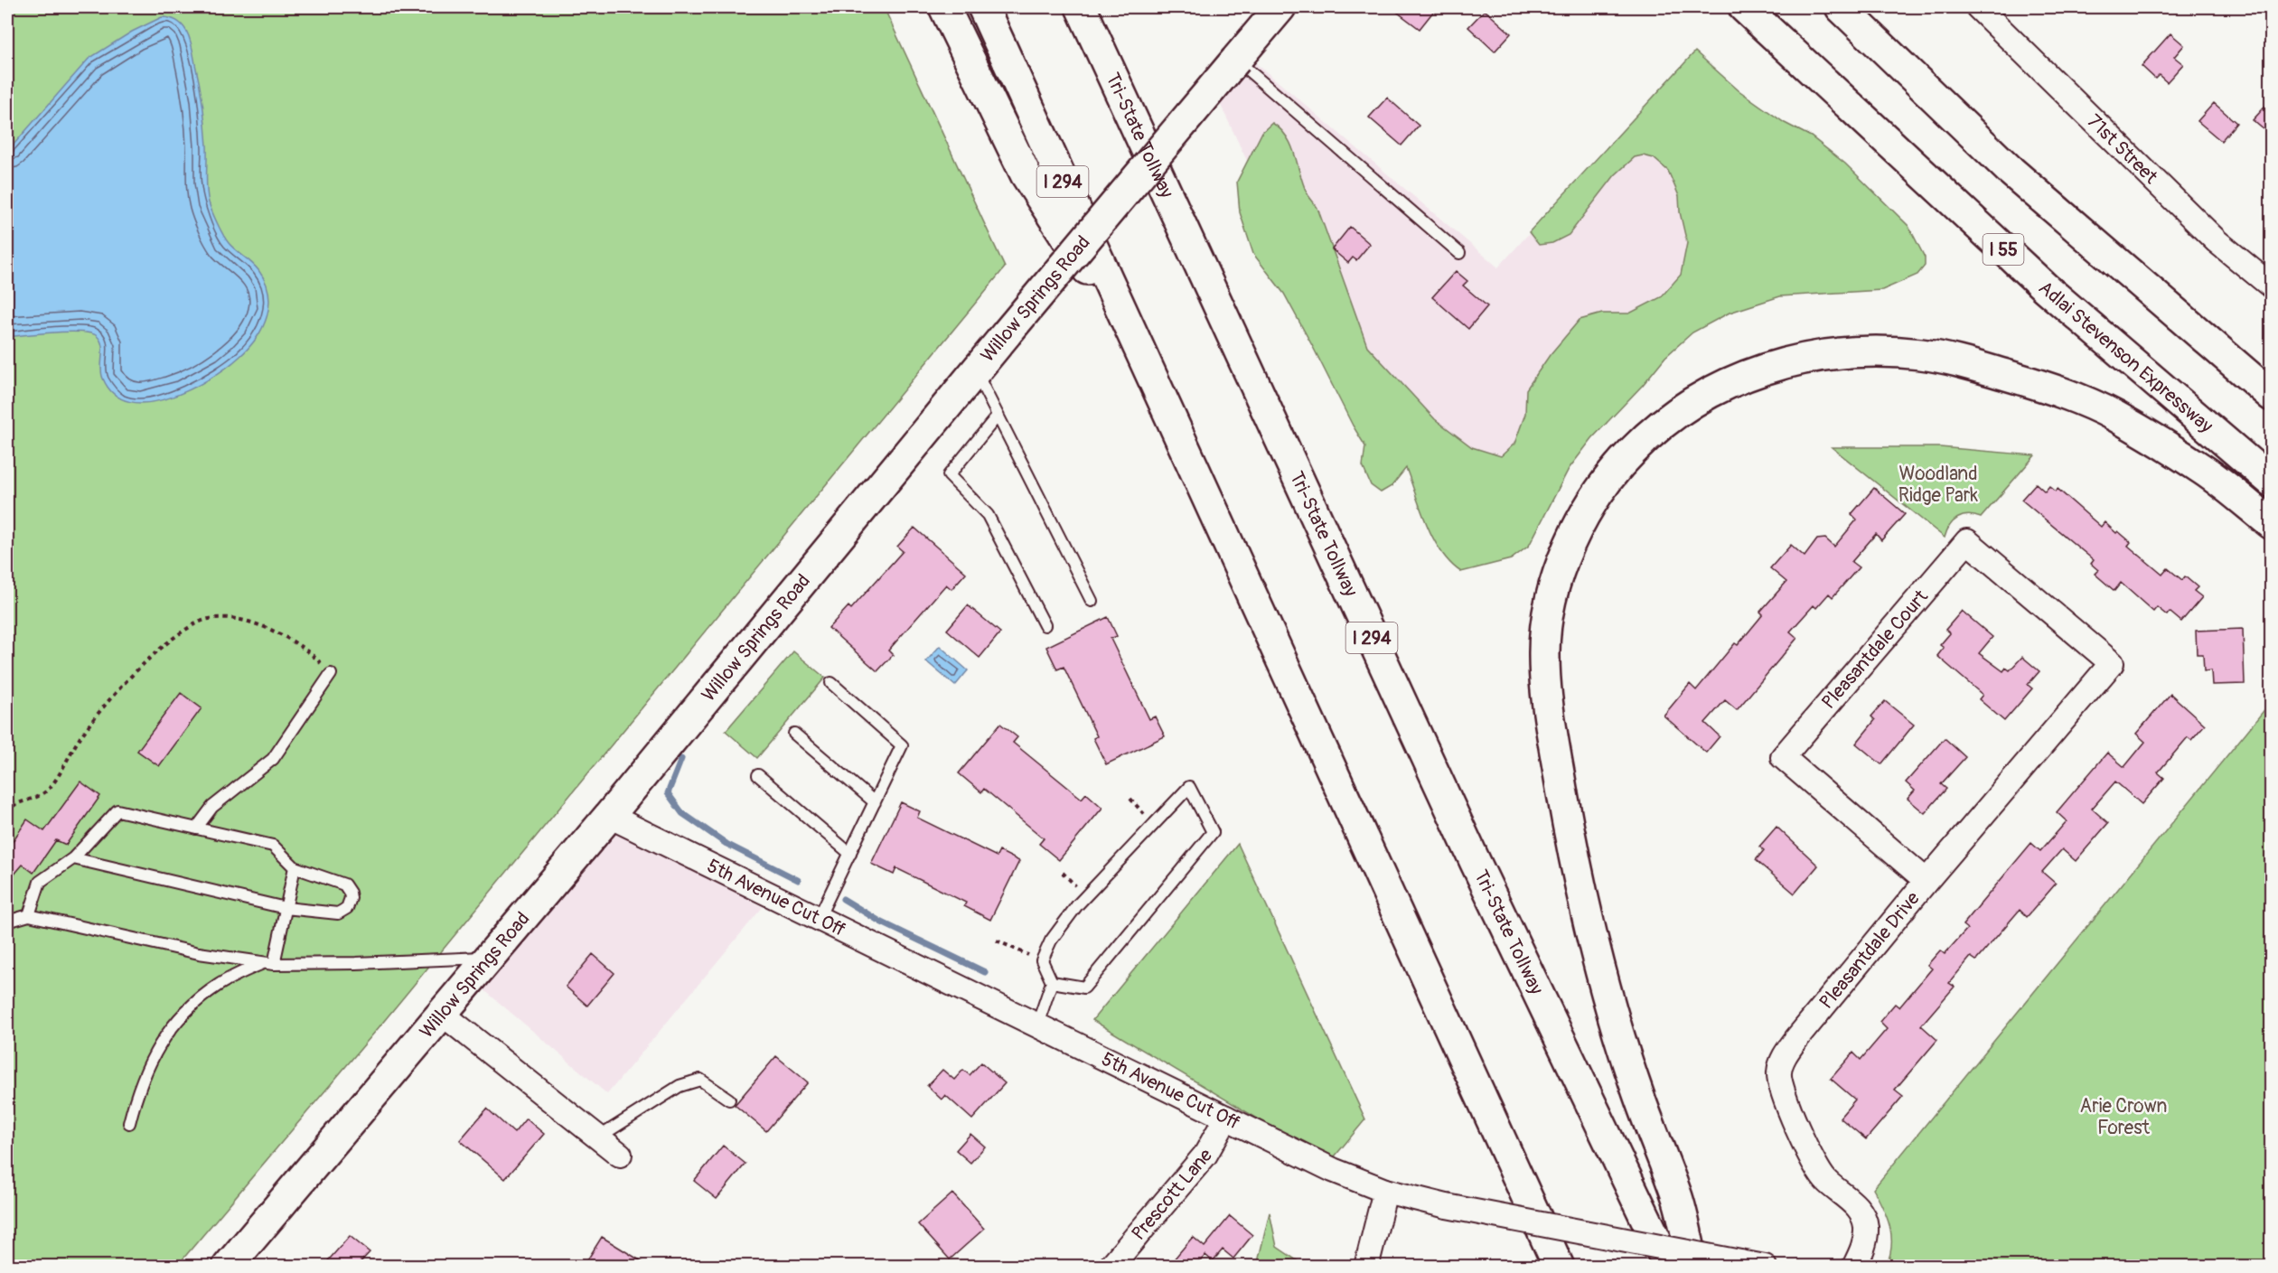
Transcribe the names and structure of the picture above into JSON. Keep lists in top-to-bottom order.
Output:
{
  "streets": {
    "main road": [
      "Tri-State Tollway",
      "I 294",
      "I 55",
      "Willow Springs Road",
      "Adlai Stevenson Expressway"
    ],
    "street": [
      "71st Street",
      "Pleasantdale Court",
      "5th Avenue Cut Off",
      "Pleasantdale Drive",
      "Prescott Lane"
    ]
  },
  "crossings": [
    ["Willow Springs Road", "5th Avenue Cut Off"],
    ["Pleasantdale Court", "Pleasantdale Drive"],
    ["5th Avenue Cut Off", "Prescott Lane"]
  ],
  "parks": ["Woodland Ridge Park", "Arie Crown Forest"]
}
